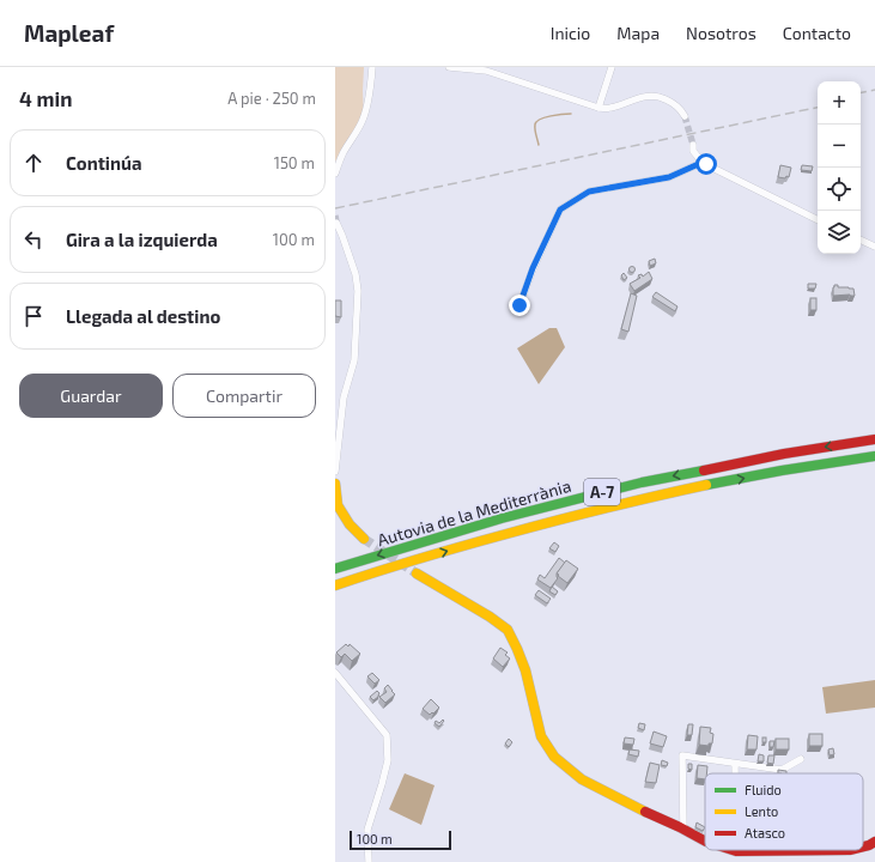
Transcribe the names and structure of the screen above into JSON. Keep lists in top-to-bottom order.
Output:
{
  "streets": {
    "main road": ["A-7", "Autovia de la Mediterrània"]
  },
  "legend": ["Fluido", "Lento", "Atasco"],
  "scale_bar": "100 m",
  "page": {
    "header": "Mapleaf",
    "nav": [
      "Inicio",
      "Mapa",
      "Nosotros",
      "Contacto"
    ],
    "heading": ["4 min", "A pie · 250 m"],
    "map_buttons": ["+", "−"],
    "list": [
      ["Continúa", "150 m"],
      ["Gira a la izquierda", "100 m"],
      "Llegada al destino"
    ],
    "buttons": ["Guardar", "Compartir"],
    "scale": "100 m"
  }
}
